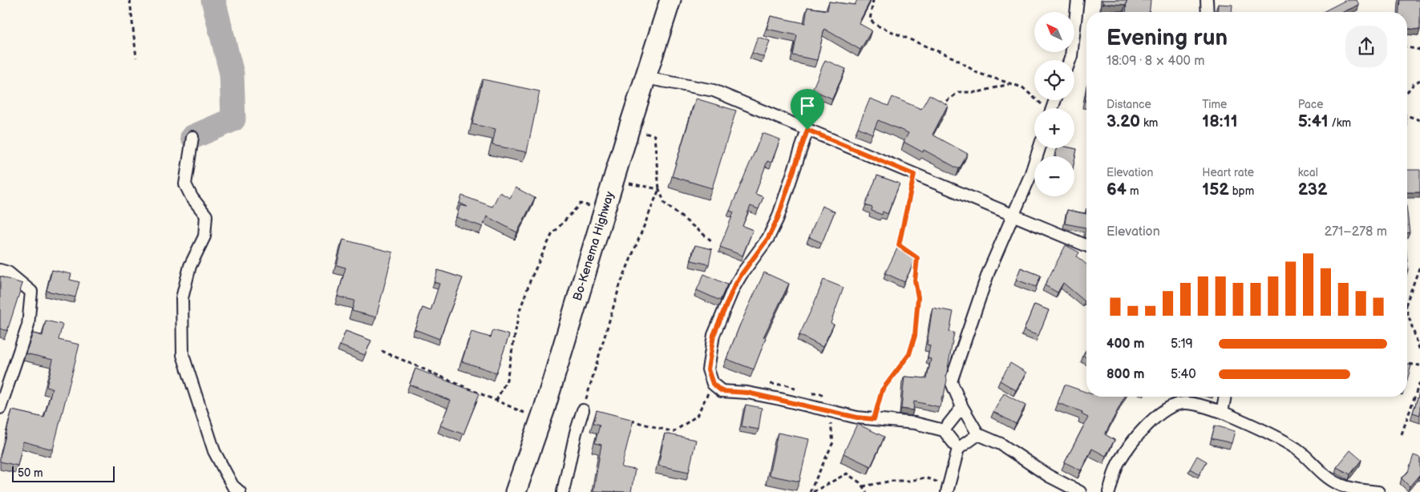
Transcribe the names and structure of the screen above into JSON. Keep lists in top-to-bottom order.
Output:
{
  "streets": {
    "highway": ["Bo-Kenema Highway"]
  },
  "scale_bar": "50 m",
  "north": "top left",
  "page": {
    "map_buttons": ["+", "−"],
    "heading": ["Evening run", "18:09 · 8 × 400 m"],
    "stats": [
      ["Distance", "3.20 km"],
      ["Time", "18:11"],
      ["Pace", "5:41 /km"],
      ["Elevation", "64 m"],
      ["Heart rate", "152 bpm"],
      ["kcal", "232"]
    ],
    "chart": ["Elevation", "271–278 m"],
    "list": [
      {
        "name": "400 m",
        "note": "5:19"
      },
      {
        "name": "800 m",
        "note": "5:40"
      }
    ],
    "scale": "50 m"
  }
}
